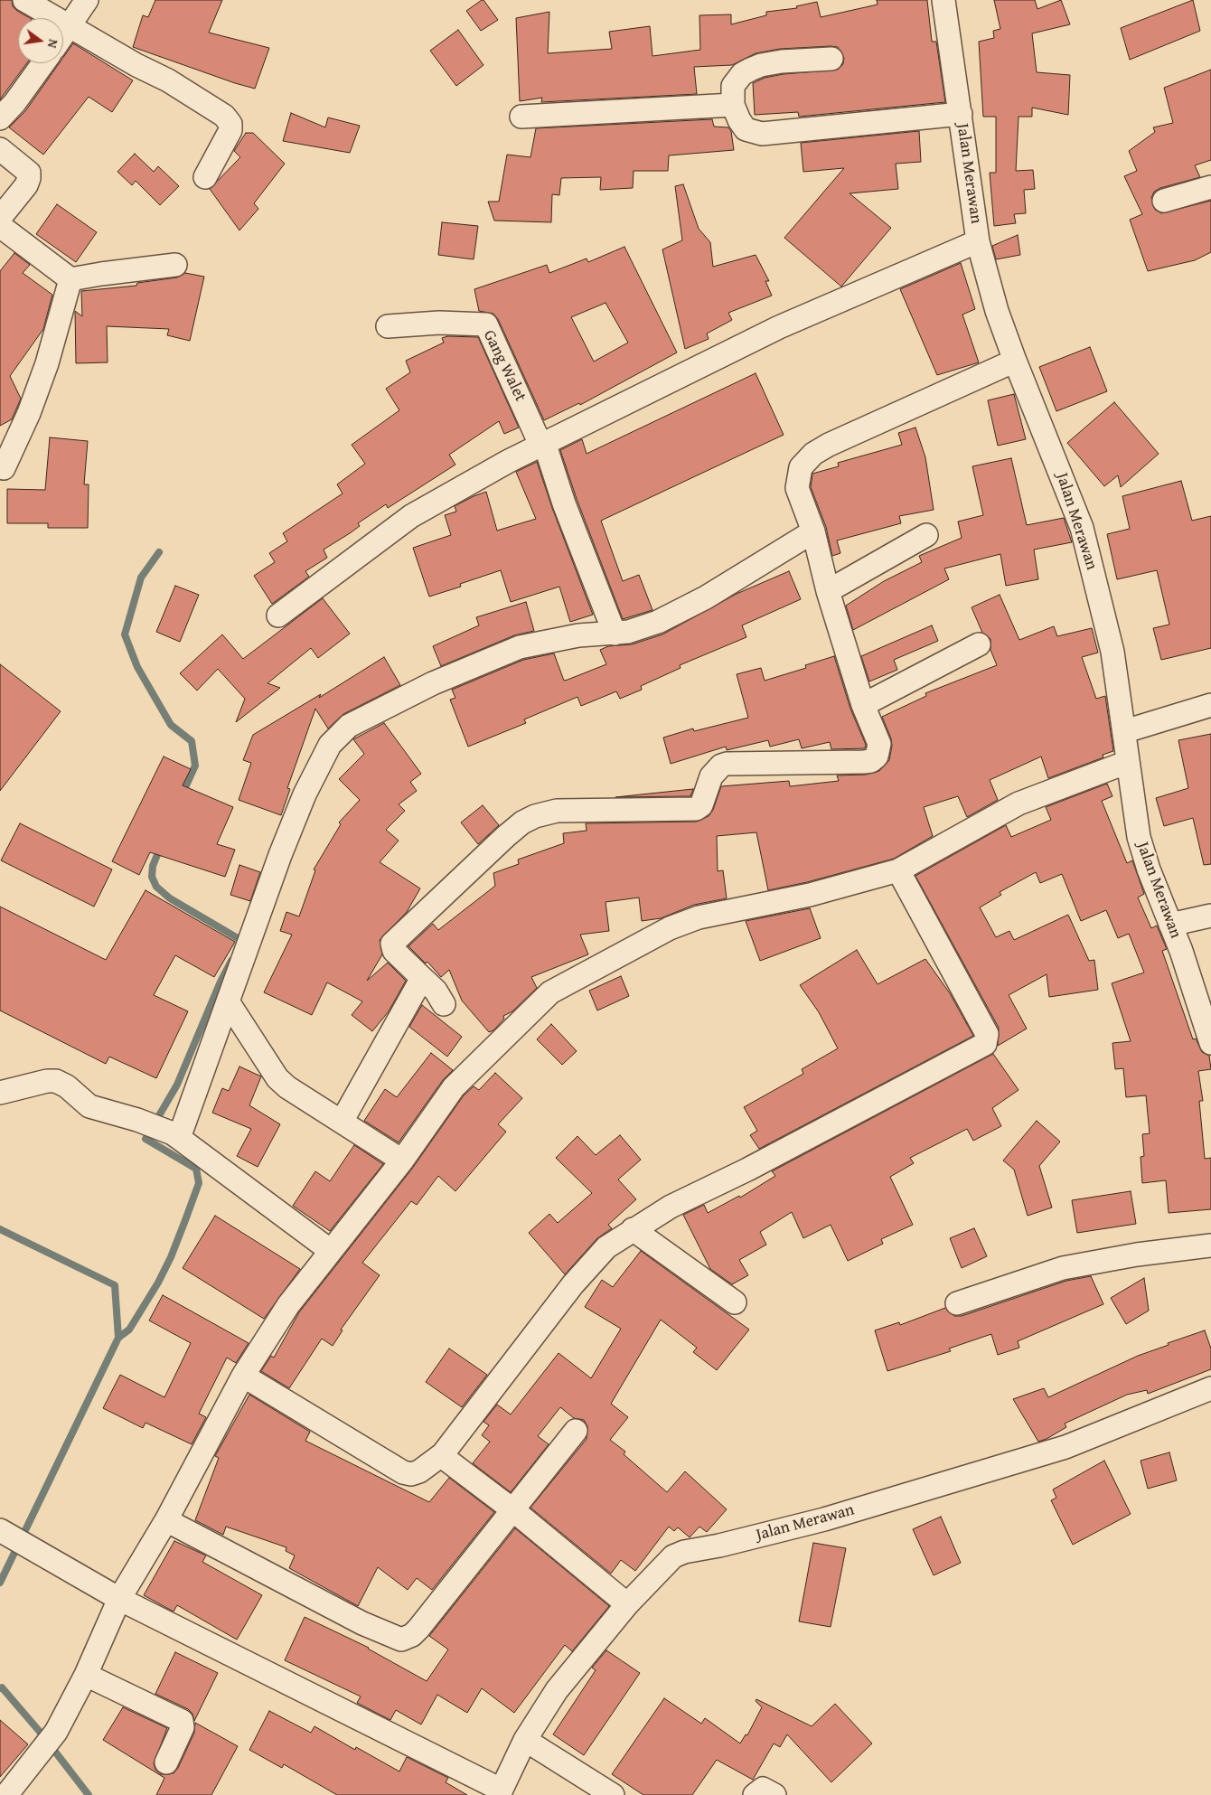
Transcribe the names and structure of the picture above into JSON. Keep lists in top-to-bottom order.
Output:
{
  "streets": {
    "street": ["Jalan Merawan", "Gang Walet"]
  },
  "north": "right"
}
